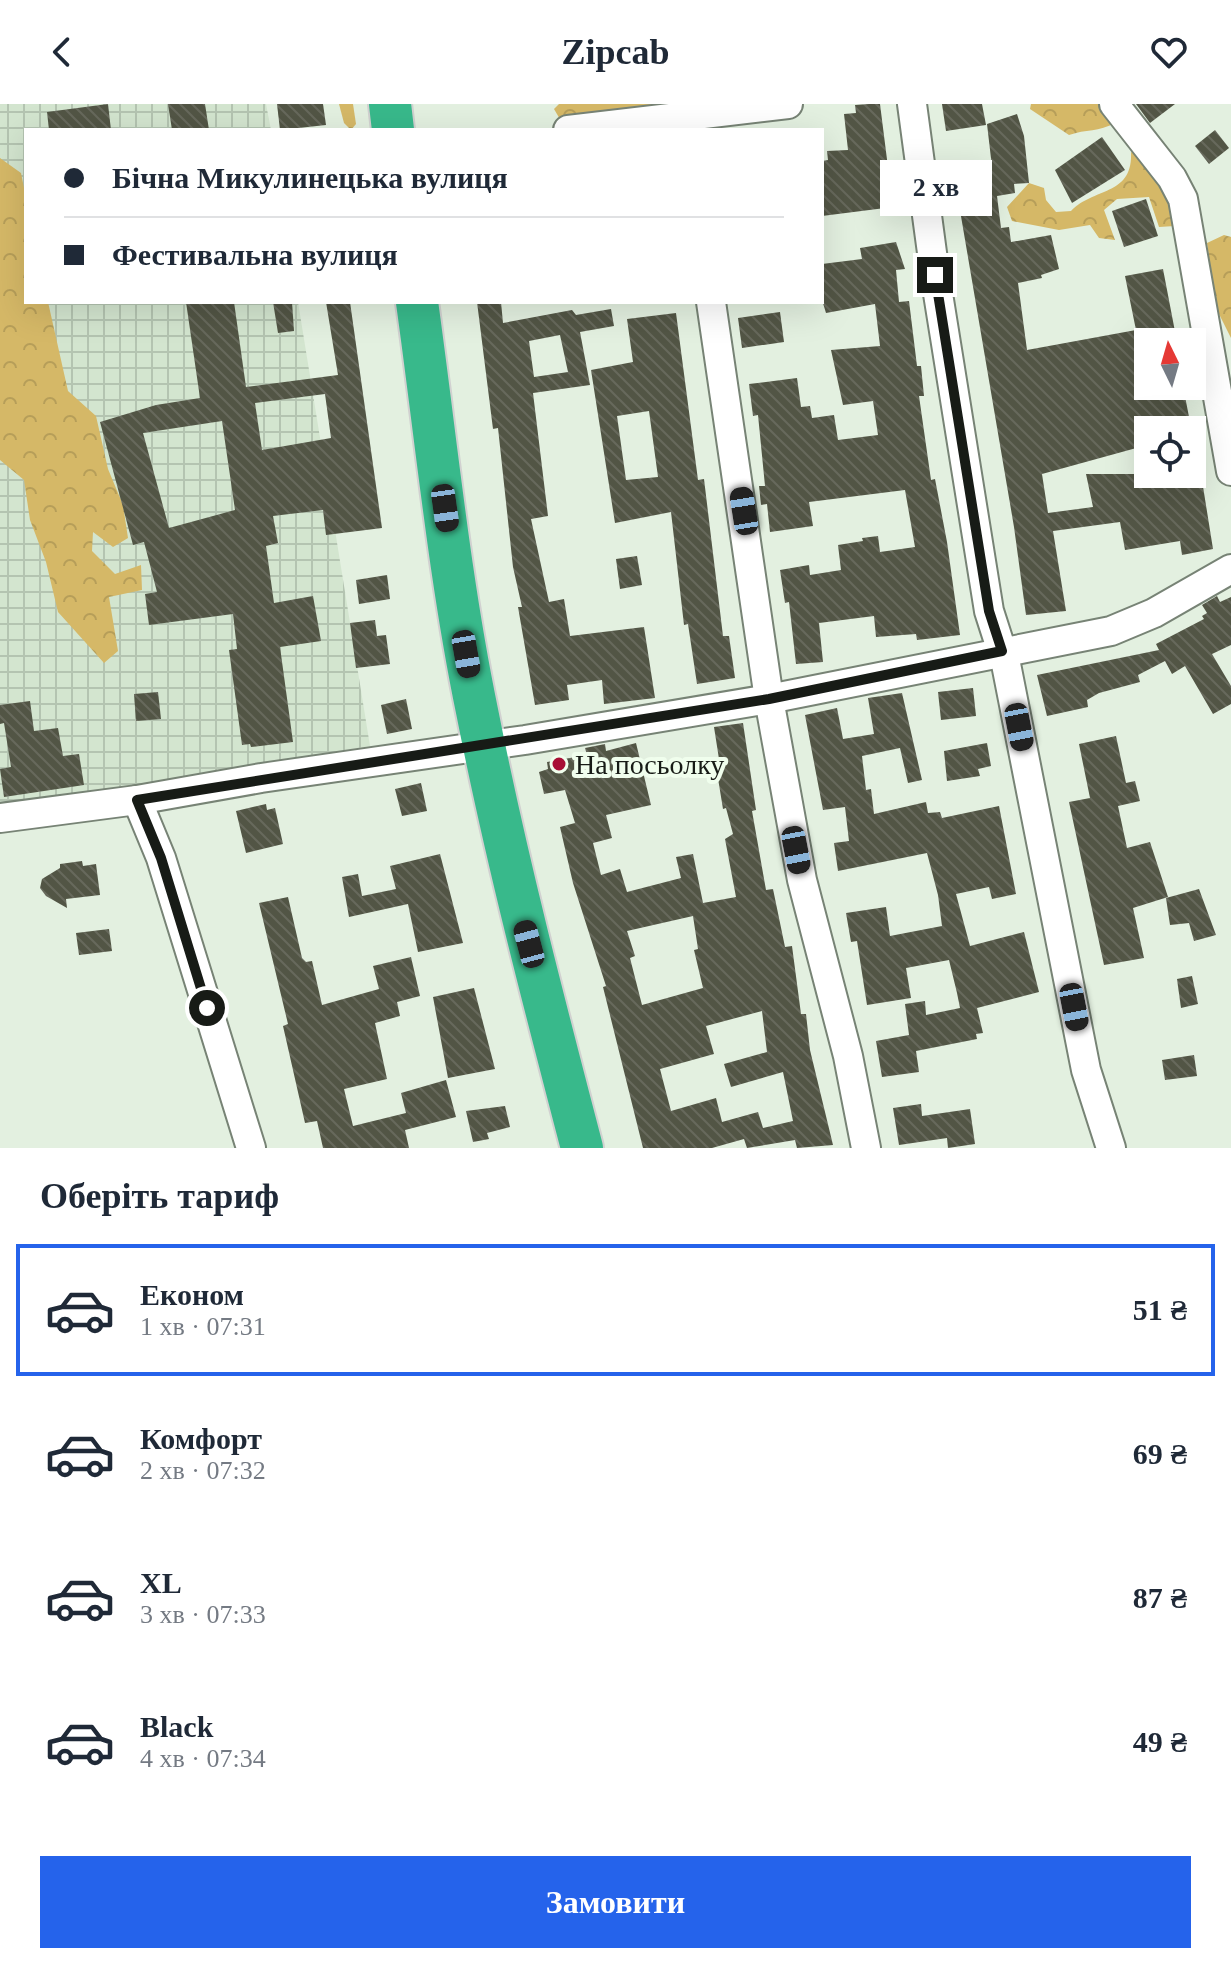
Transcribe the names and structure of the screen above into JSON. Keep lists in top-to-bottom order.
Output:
{
  "places": ["На посьолку"],
  "north": "top",
  "page": {
    "header": "Zipcab",
    "banner": ["Бічна Микулинецька вулиця", "Фестивальна вулиця"],
    "bubble": "2 хв",
    "heading": "Оберіть тариф",
    "list": [
      {
        "name": "Економ",
        "note": "1 хв · 07:31",
        "value": "51 ₴"
      },
      {
        "name": "Комфорт",
        "note": "2 хв · 07:32",
        "value": "69 ₴"
      },
      {
        "name": "XL",
        "note": "3 хв · 07:33",
        "value": "87 ₴"
      },
      {
        "name": "Black",
        "note": "4 хв · 07:34",
        "value": "49 ₴"
      }
    ],
    "buttons": "Замовити"
  }
}
